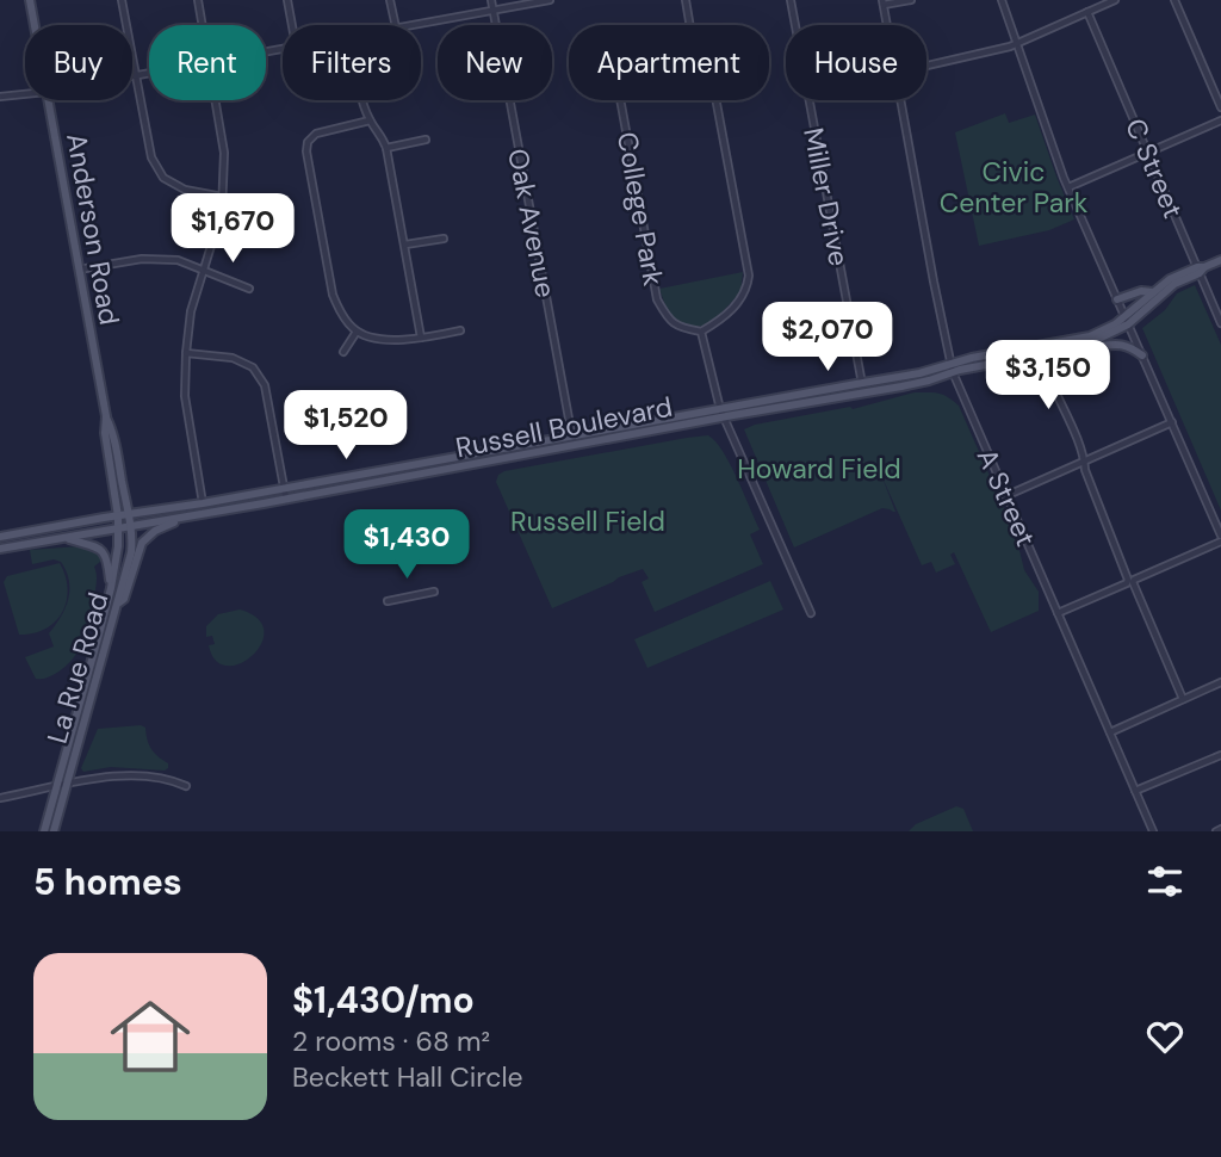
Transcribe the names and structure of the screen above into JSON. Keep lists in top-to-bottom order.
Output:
{
  "streets": {
    "main road": ["Anderson Road", "Russell Boulevard", "La Rue Road"],
    "street": [
      "C Street",
      "Miller Drive",
      "College Park",
      "Oak Avenue",
      "A Street"
    ]
  },
  "crossings": [
    ["Miller Drive", "Russell Boulevard"],
    ["Oak Avenue", "Russell Boulevard"],
    ["Anderson Road", "Russell Boulevard"],
    ["Anderson Road", "La Rue Road"],
    ["Russell Boulevard", "A Street"],
    ["Russell Boulevard", "La Rue Road"]
  ],
  "parks": ["Civic Center Park", "Howard Field", "Russell Field"],
  "page": {
    "chip": [
      "Buy",
      "Rent",
      "Filters",
      "New",
      "Apartment",
      "House"
    ],
    "price": [
      "$1,670",
      "$2,070",
      "$3,150",
      "$1,520",
      "$1,430"
    ],
    "heading": "5 homes",
    "list": [
      {
        "name": "$1,430/mo",
        "note": "2 rooms · 68 m² · Beckett Hall Circle"
      }
    ]
  }
}
